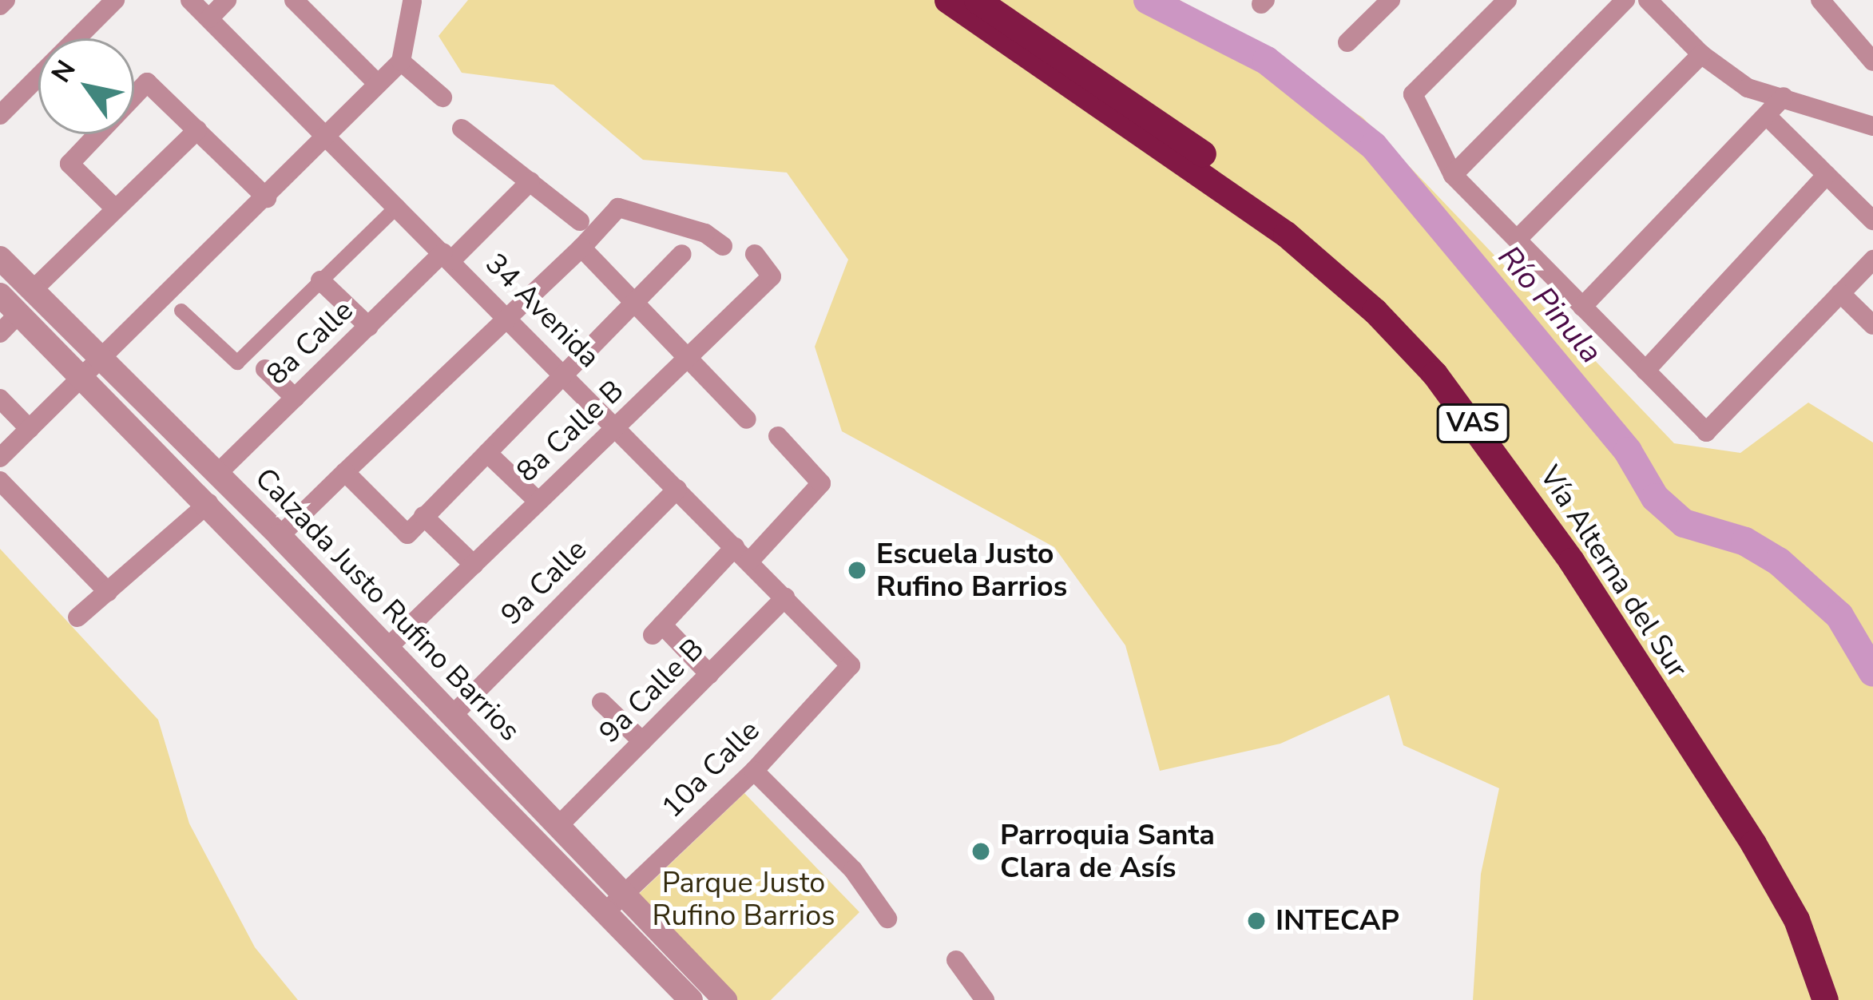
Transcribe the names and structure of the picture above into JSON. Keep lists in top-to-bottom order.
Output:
{
  "streets": {
    "highway": ["VAS", "Vía Alterna del Sur"],
    "street": [
      "34 Avenida",
      "8a Calle",
      "8a Calle B",
      "9a Calle",
      "Calzada Justo Rufino Barrios",
      "9a Calle B",
      "10a Calle"
    ]
  },
  "crossings": [
    ["34 Avenida", "8a Calle"],
    ["34 Avenida", "8a Calle B"],
    ["34 Avenida", "9a Calle"],
    ["34 Avenida", "9a Calle B"],
    ["34 Avenida", "10a Calle"],
    ["8a Calle", "Calzada Justo Rufino Barrios"],
    ["8a Calle B", "Calzada Justo Rufino Barrios"],
    ["9a Calle", "Calzada Justo Rufino Barrios"],
    ["Calzada Justo Rufino Barrios", "9a Calle B"],
    ["Calzada Justo Rufino Barrios", "10a Calle"]
  ],
  "water": ["Río Pinula"],
  "parks": ["Parque Justo Rufino Barrios"],
  "places": ["Escuela Justo Rufino Barrios", "Parroquia Santa Clara de Asís", "INTECAP"],
  "north": "top left"
}
